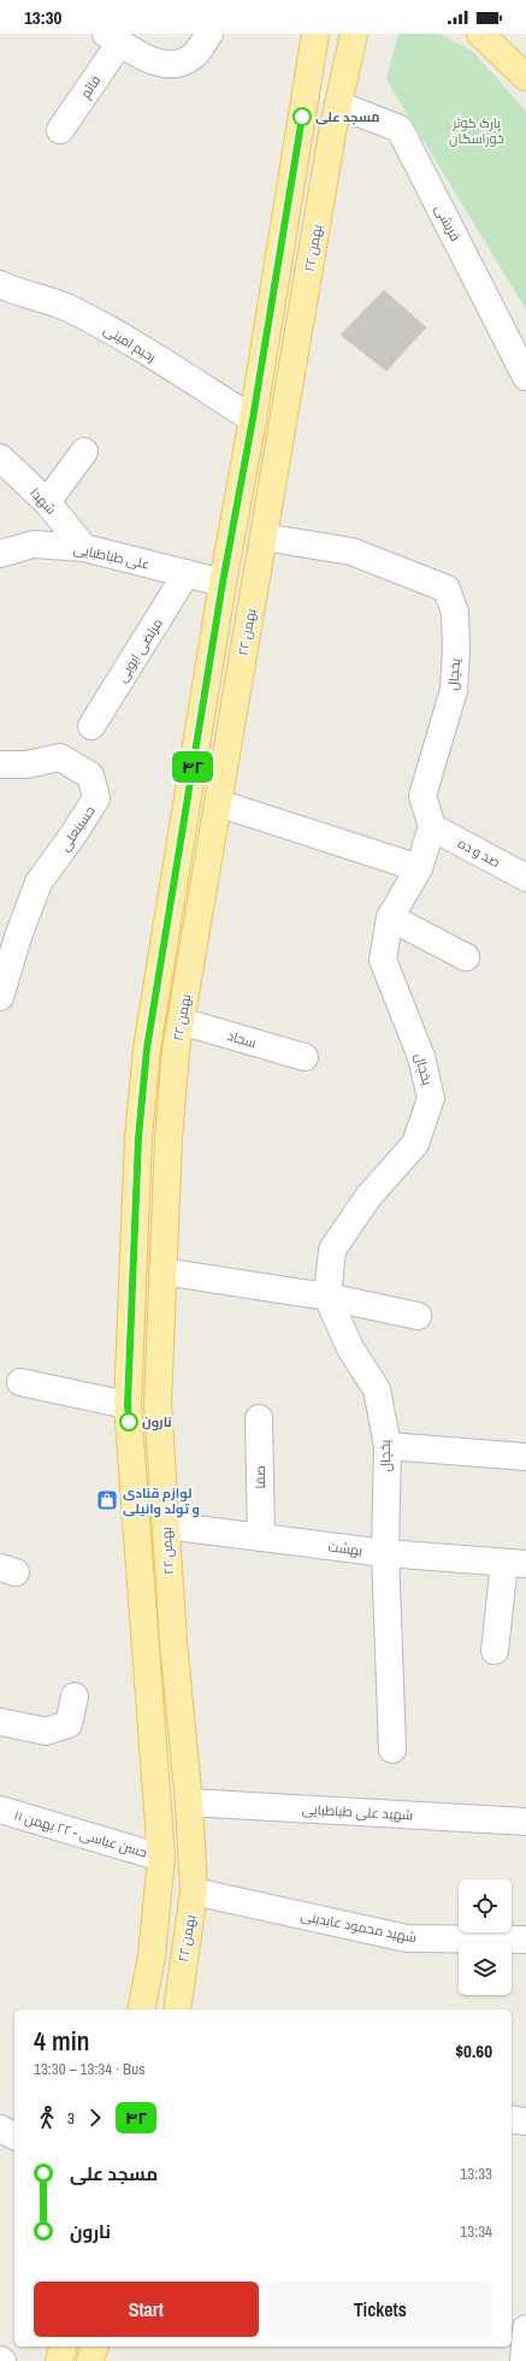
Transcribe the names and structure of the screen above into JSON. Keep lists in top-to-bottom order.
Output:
{
  "streets": {
    "main road": ["۲۲ بهمن"],
    "street": [
      "قائم",
      "قریشی",
      "رحیم امینی",
      "شهدا",
      "علی طباطبایی",
      "مرتضی ایوبی",
      "یخچال",
      "حسینعلی",
      "صد و ده",
      "سجاد",
      "صفا",
      "بهشت",
      "شهید علی طباطبایی",
      "حسن عباسی - ۲۲ بهمن ۱۱",
      "شهید محمود عابدینی"
    ]
  },
  "crossings": [
    ["قریشی", "۲۲ بهمن"],
    ["۲۲ بهمن", "یخچال"],
    ["۲۲ بهمن", "سجاد"],
    ["۲۲ بهمن", "بهشت"],
    ["۲۲ بهمن", "شهید علی طباطبایی"],
    ["۲۲ بهمن", "شهید محمود عابدینی"],
    ["شهدا", "علی طباطبایی"],
    ["علی طباطبایی", "مرتضی ایوبی"],
    ["یخچال", "صد و ده"],
    ["یخچال", "بهشت"],
    ["صفا", "بهشت"]
  ],
  "parks": ["پارک کوثر خوراسگان"],
  "places": {
    "other": ["مسجد علی", "نارون"],
    "shop": ["لوازم قنادی و تولد وانیلی"]
  },
  "lines": ["bus line ۴۲"],
  "page": {
    "status": "13:30",
    "on_map": "۴۲",
    "heading": ["4 min", "13:30 – 13:34 · Bus", "$0.60"],
    "legs": ["3", "۴۲"],
    "list": [
      {
        "name": "مسجد علی",
        "value": "13:33"
      },
      {
        "name": "نارون",
        "value": "13:34"
      }
    ],
    "buttons": ["Start", "Tickets"]
  }
}
